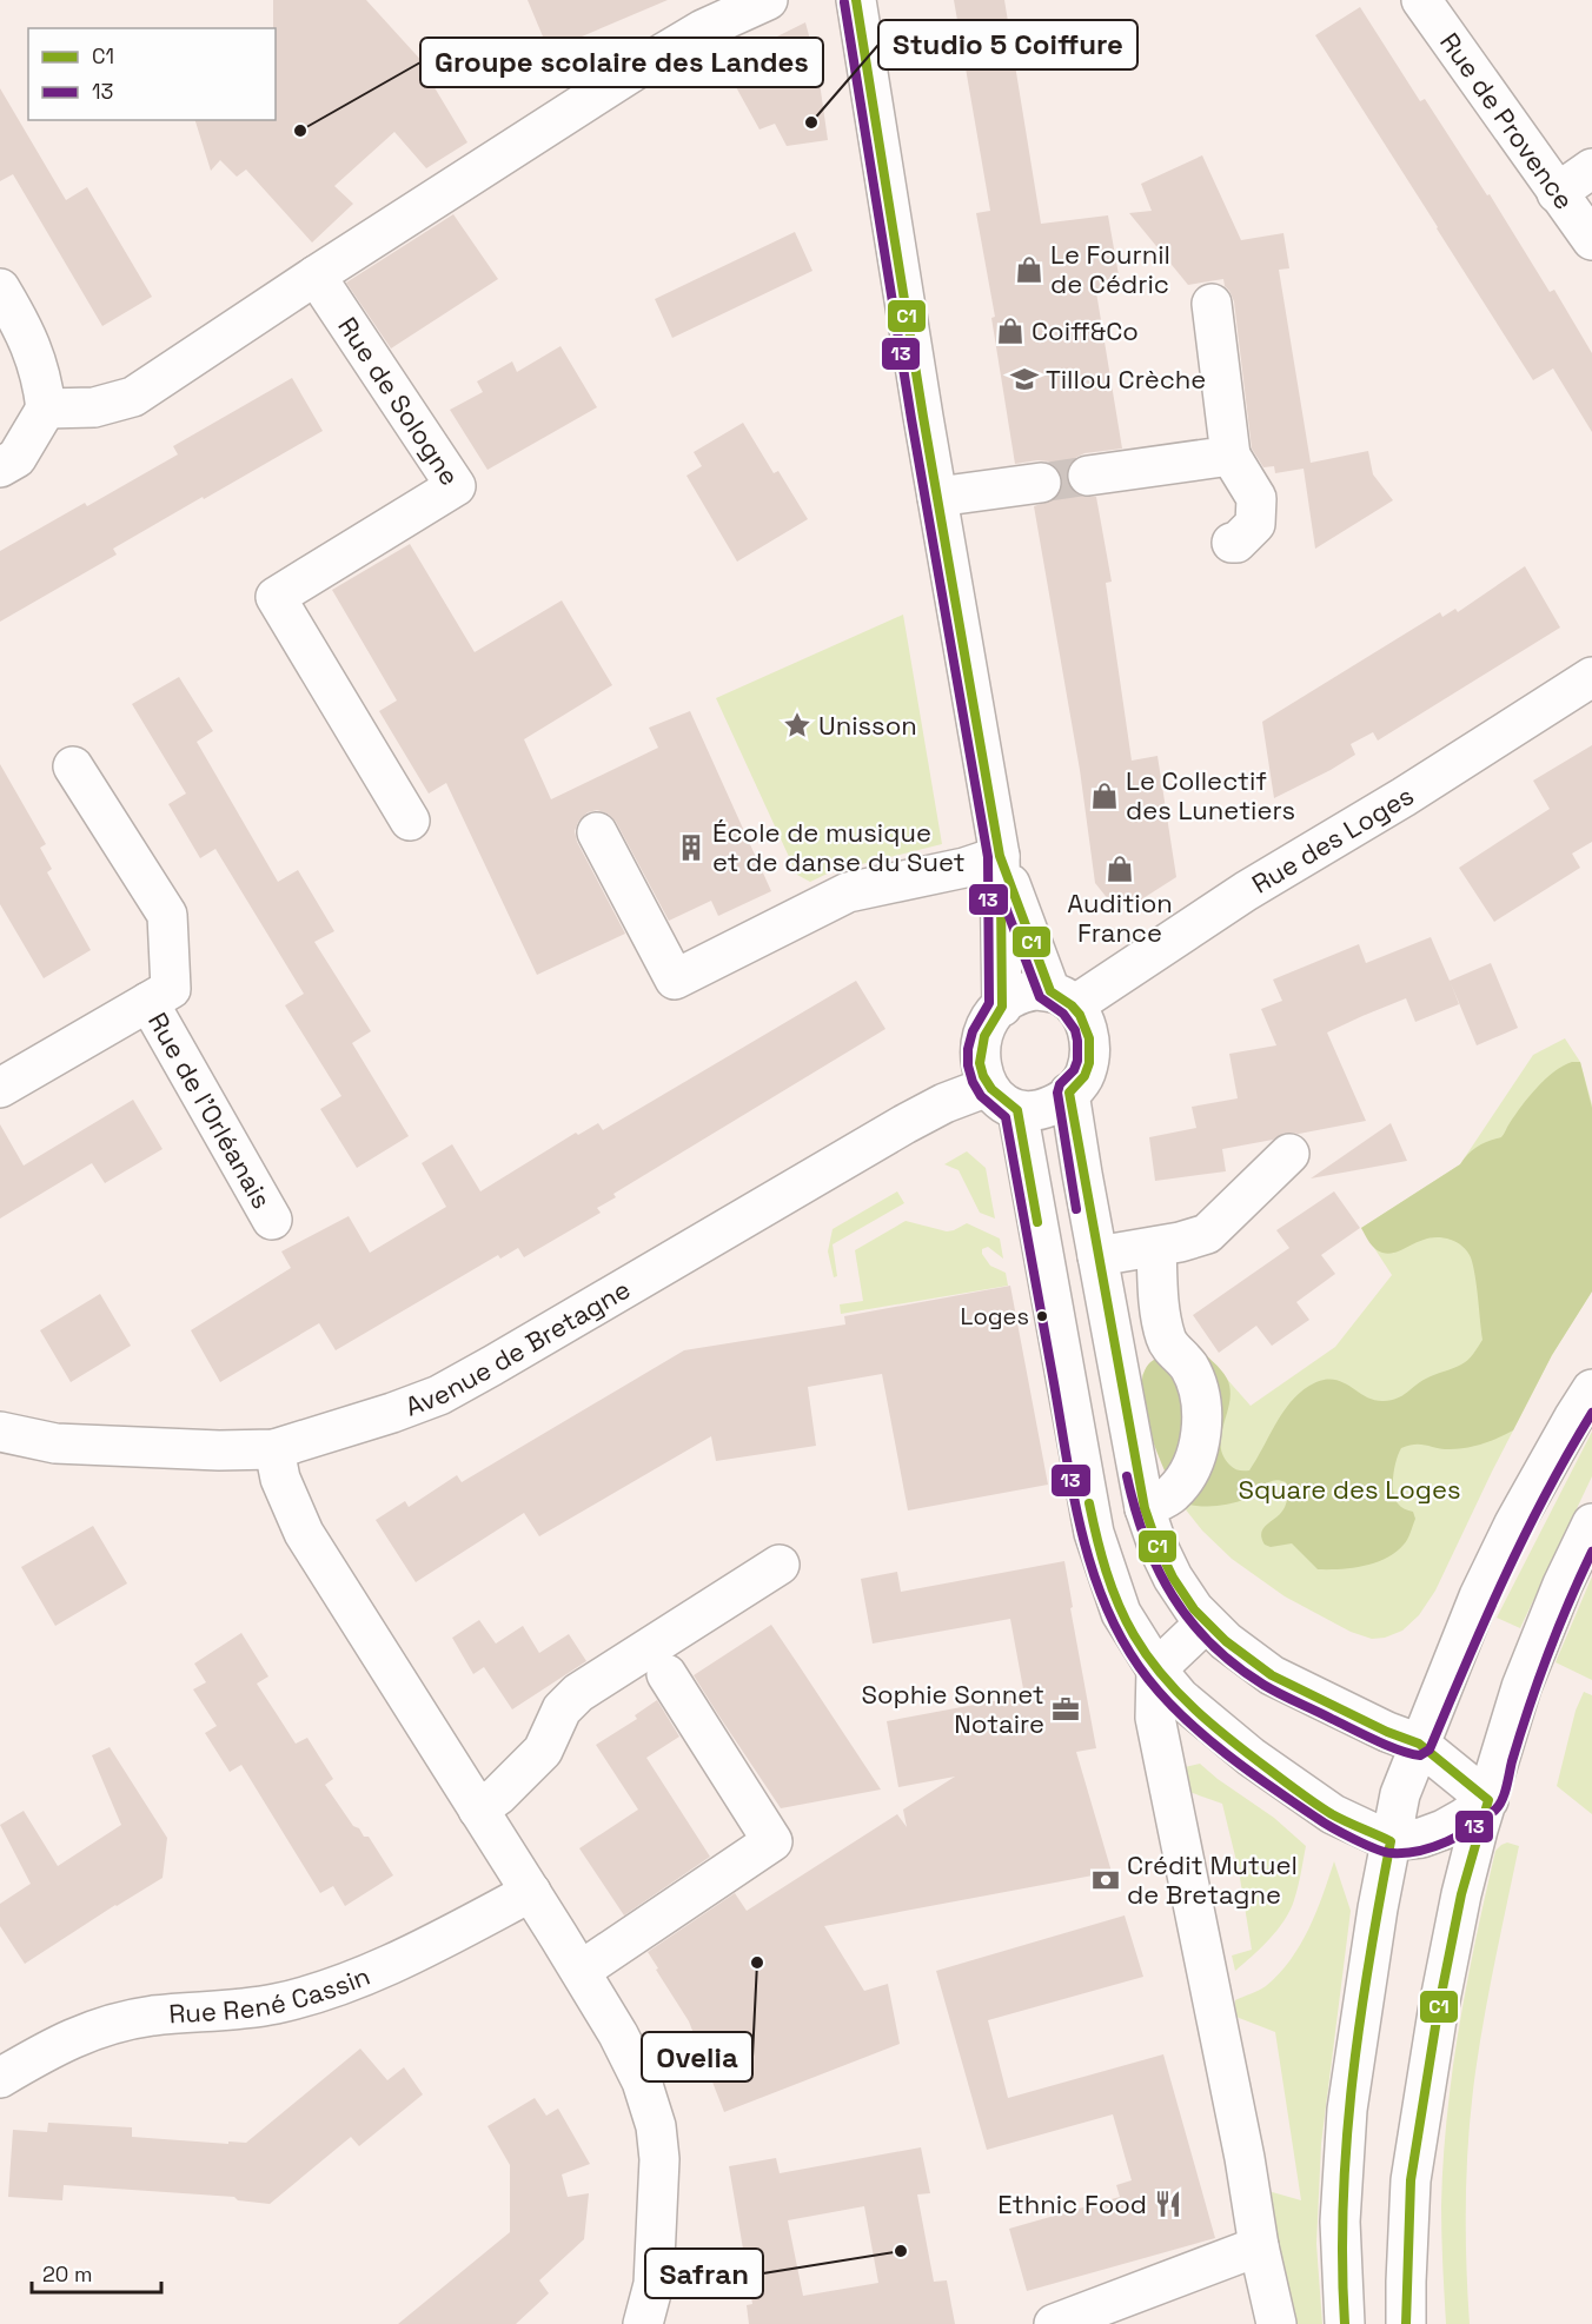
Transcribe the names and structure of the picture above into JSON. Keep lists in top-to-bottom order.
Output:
{
  "streets": {
    "street": [
      "Rue de Provence",
      "Rue de Sologne",
      "Rue des Loges",
      "Rue de l'Orléanais",
      "Avenue de Bretagne",
      "Rue René Cassin"
    ]
  },
  "crossings": [
    ["Rue des Loges", "Avenue de Bretagne"]
  ],
  "parks": ["Square des Loges"],
  "places": {
    "other": [
      "Studio 5 Coiffure",
      "Groupe scolaire des Landes",
      "Loges",
      "Ovelia",
      "Safran"
    ],
    "shop": [
      "Le Fournil de Cédric",
      "Coiff&Co",
      "Le Collectif des Lunetiers",
      "Audition France"
    ],
    "school or university": ["Tillou Crèche"],
    "place": ["Unisson"],
    "building": ["École de musique et de danse du Suet"],
    "office": ["Sophie Sonnet Notaire"],
    "bank": ["Crédit Mutuel de Bretagne"],
    "restaurant": ["Ethnic Food"]
  },
  "lines": ["transit line C1", "transit line 13"],
  "legend": ["C1", "13"],
  "scale_bar": "20 m"
}
